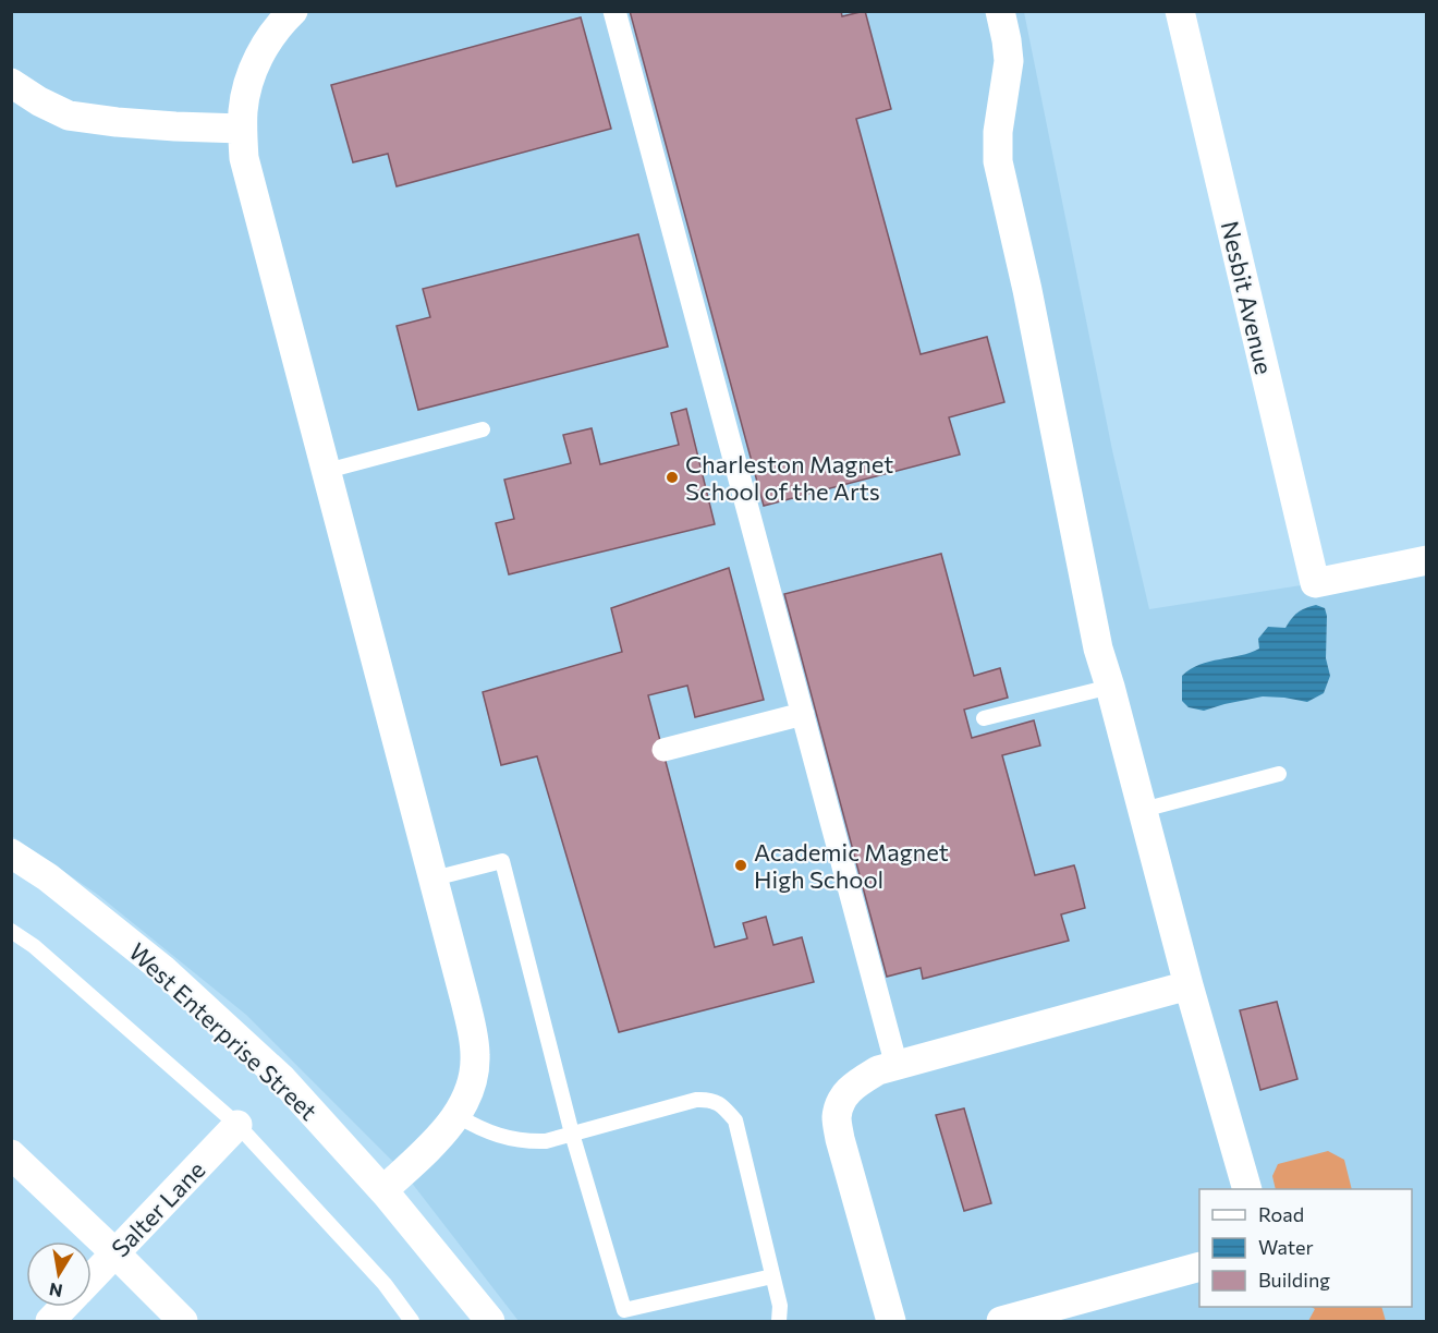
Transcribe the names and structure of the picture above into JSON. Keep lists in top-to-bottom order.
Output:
{
  "streets": {
    "street": ["Nesbit Avenue", "West Enterprise Street", "Salter Lane"]
  },
  "places": ["Charleston Magnet School of the Arts", "Academic Magnet High School"],
  "legend": ["Road", "Water", "Building"],
  "north": "bottom"
}
